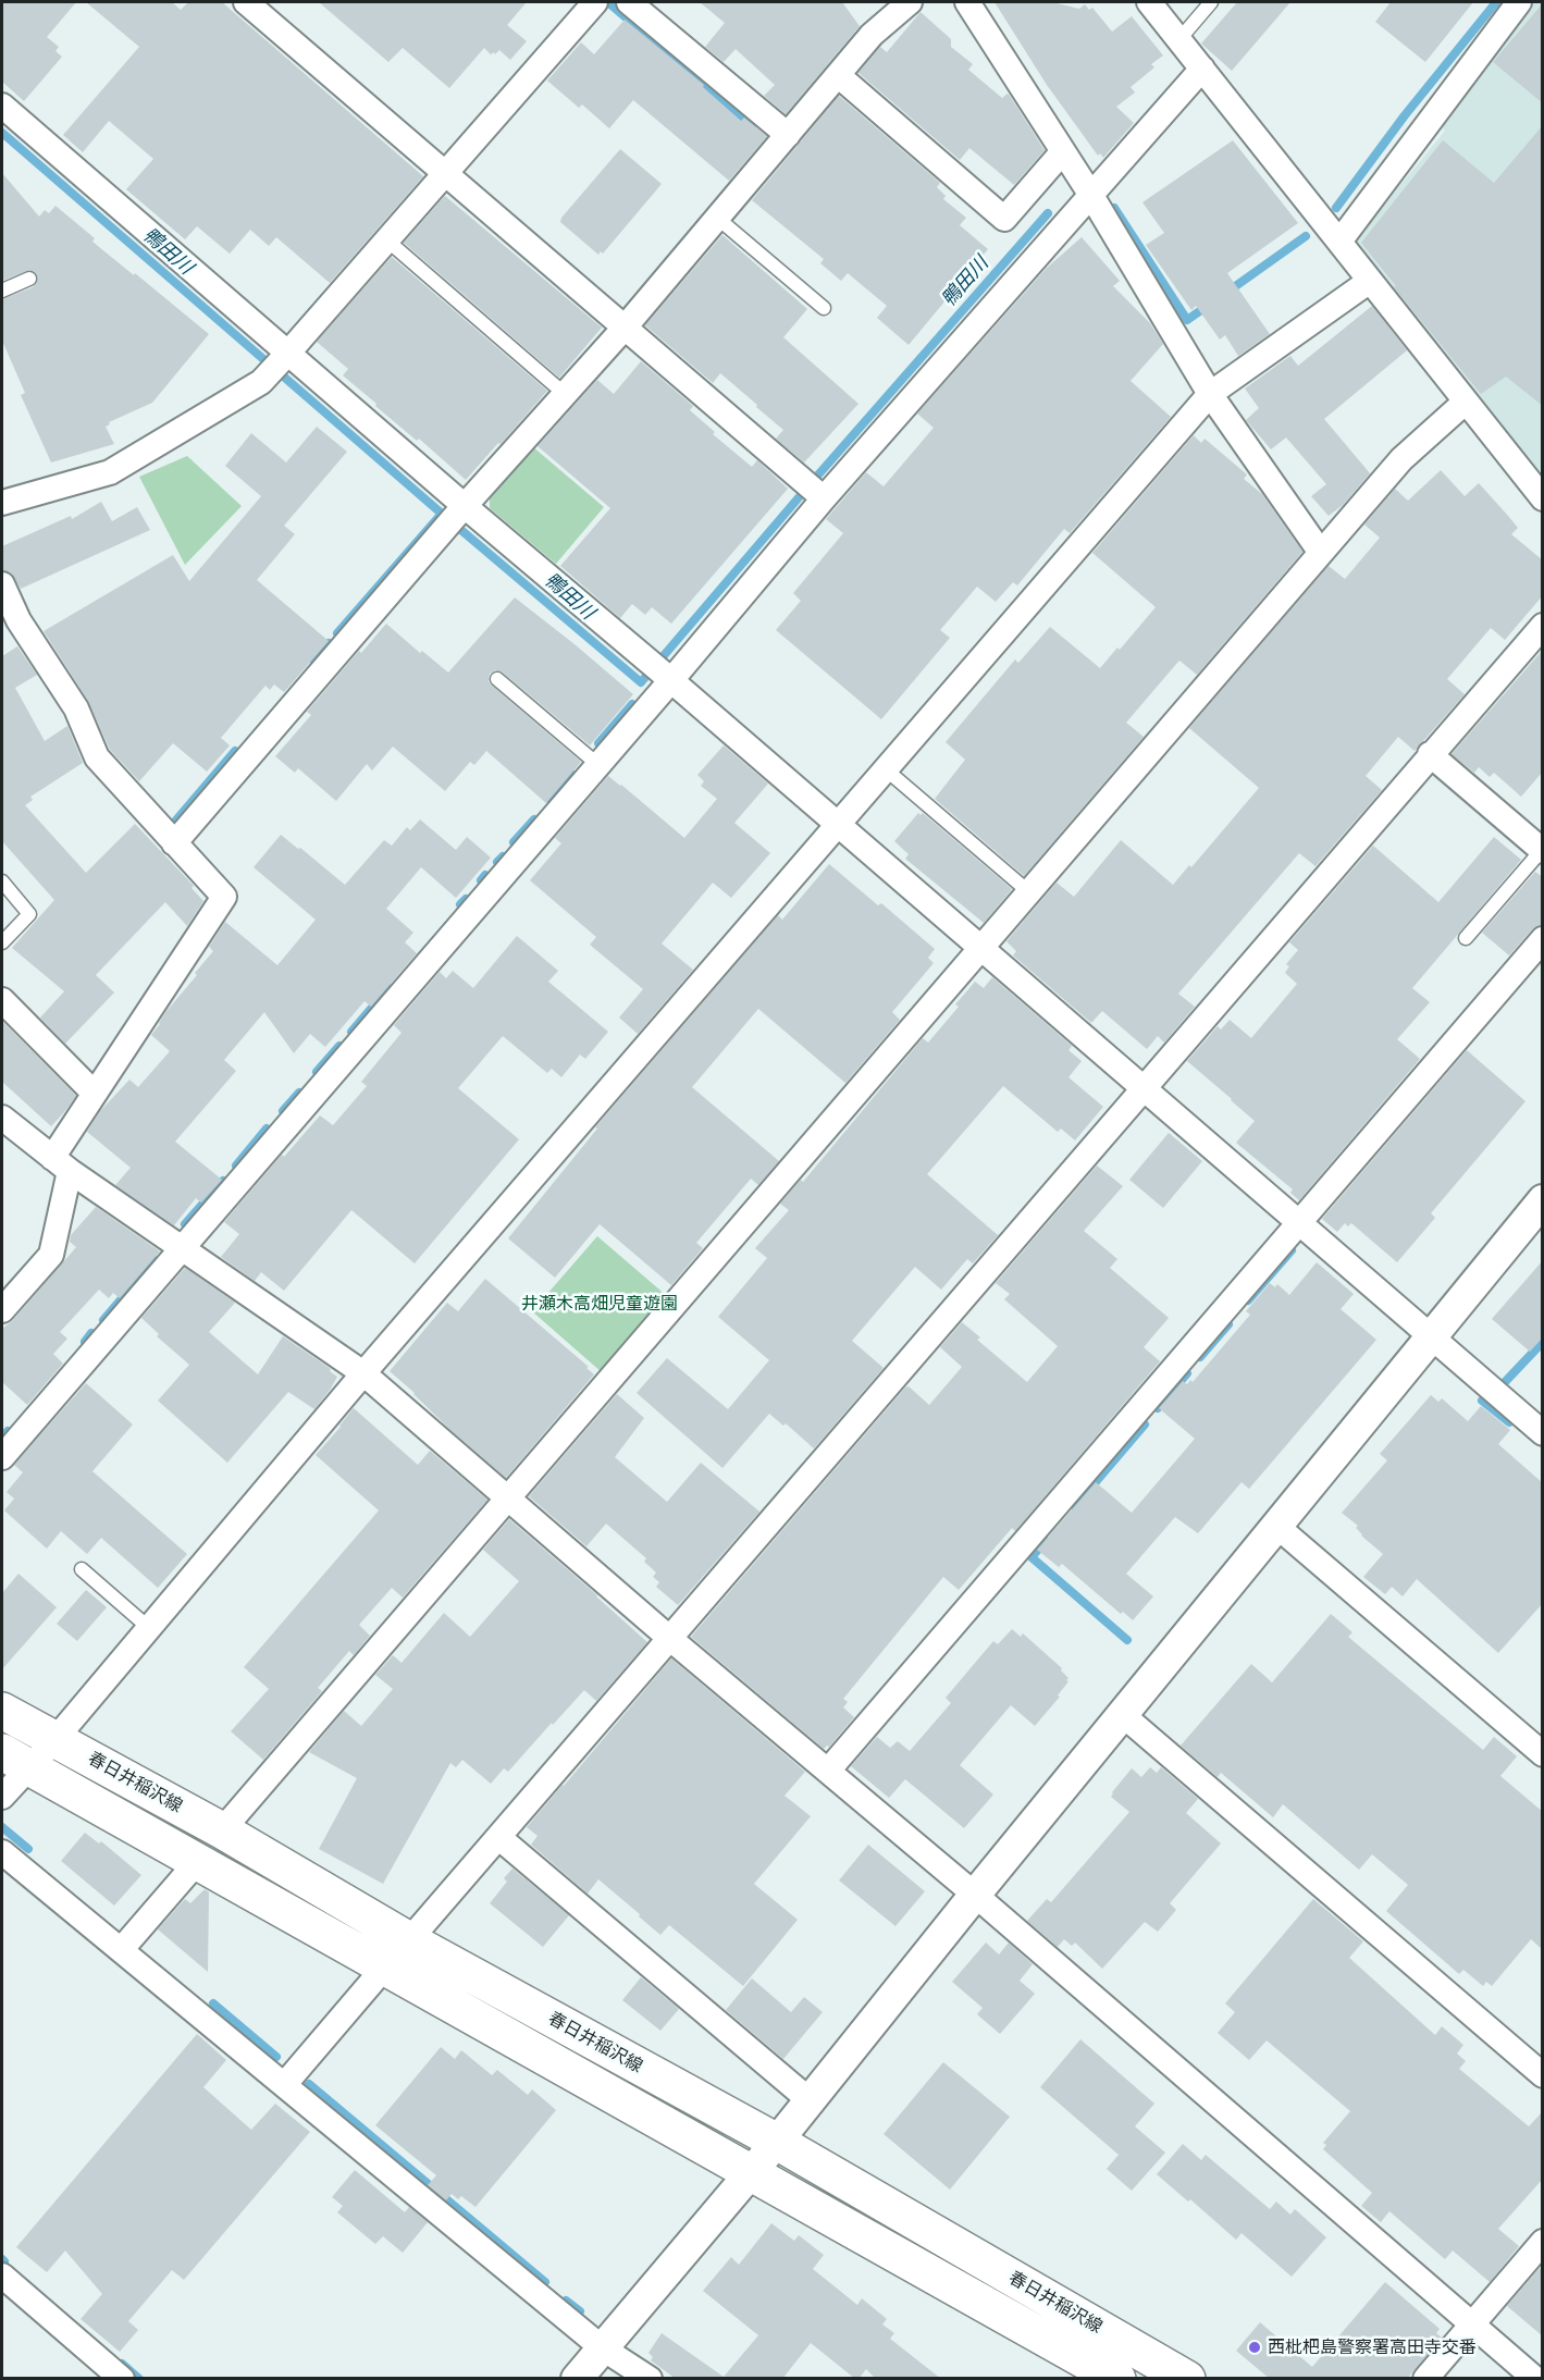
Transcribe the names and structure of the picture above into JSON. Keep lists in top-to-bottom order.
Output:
{
  "streets": {
    "main road": ["春日井稲沢線"]
  },
  "water": ["鴨田川"],
  "parks": ["井瀬木高畑児童遊園"],
  "places": ["西枇杷島警察署高田寺交番"]
}
